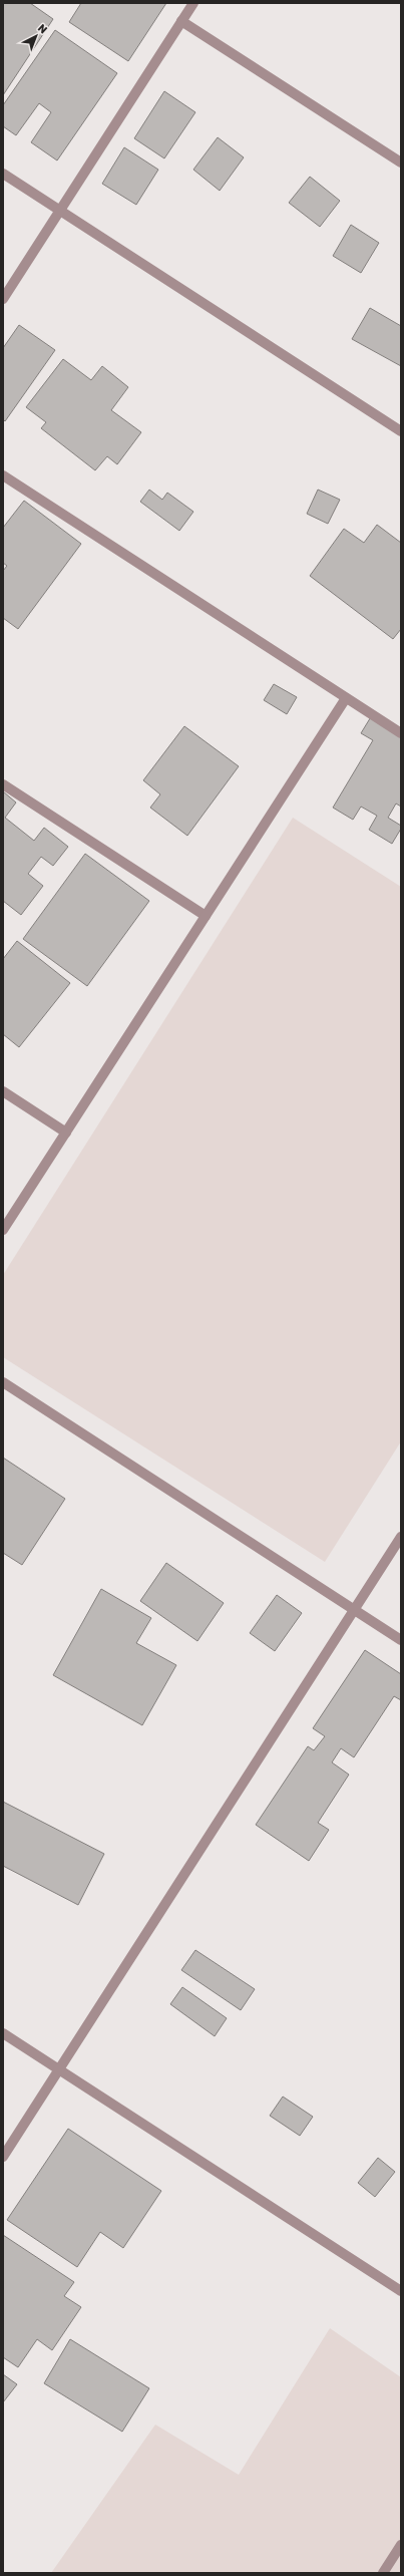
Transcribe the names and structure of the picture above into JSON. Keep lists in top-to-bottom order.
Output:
{
  "north": "top right"
}
